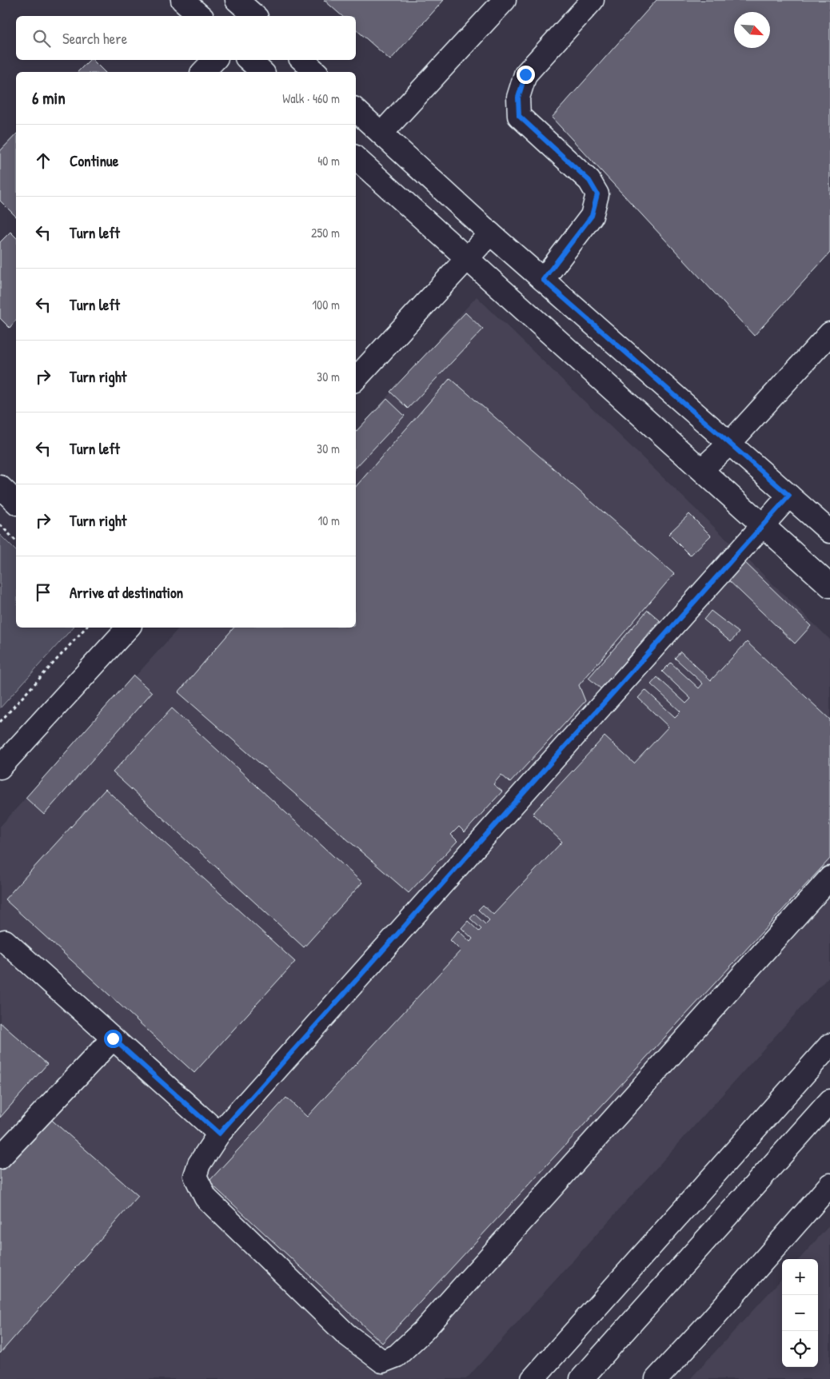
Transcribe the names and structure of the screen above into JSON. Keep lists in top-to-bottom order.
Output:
{
  "north": "bottom right",
  "page": {
    "search": "Search here",
    "heading": ["6 min", "Walk · 460 m"],
    "list": [
      ["Continue", "40 m"],
      ["Turn left", "250 m"],
      ["Turn left", "100 m"],
      ["Turn right", "30 m"],
      ["Turn left", "30 m"],
      ["Turn right", "10 m"],
      "Arrive at destination"
    ],
    "map_buttons": ["+", "−"]
  }
}
